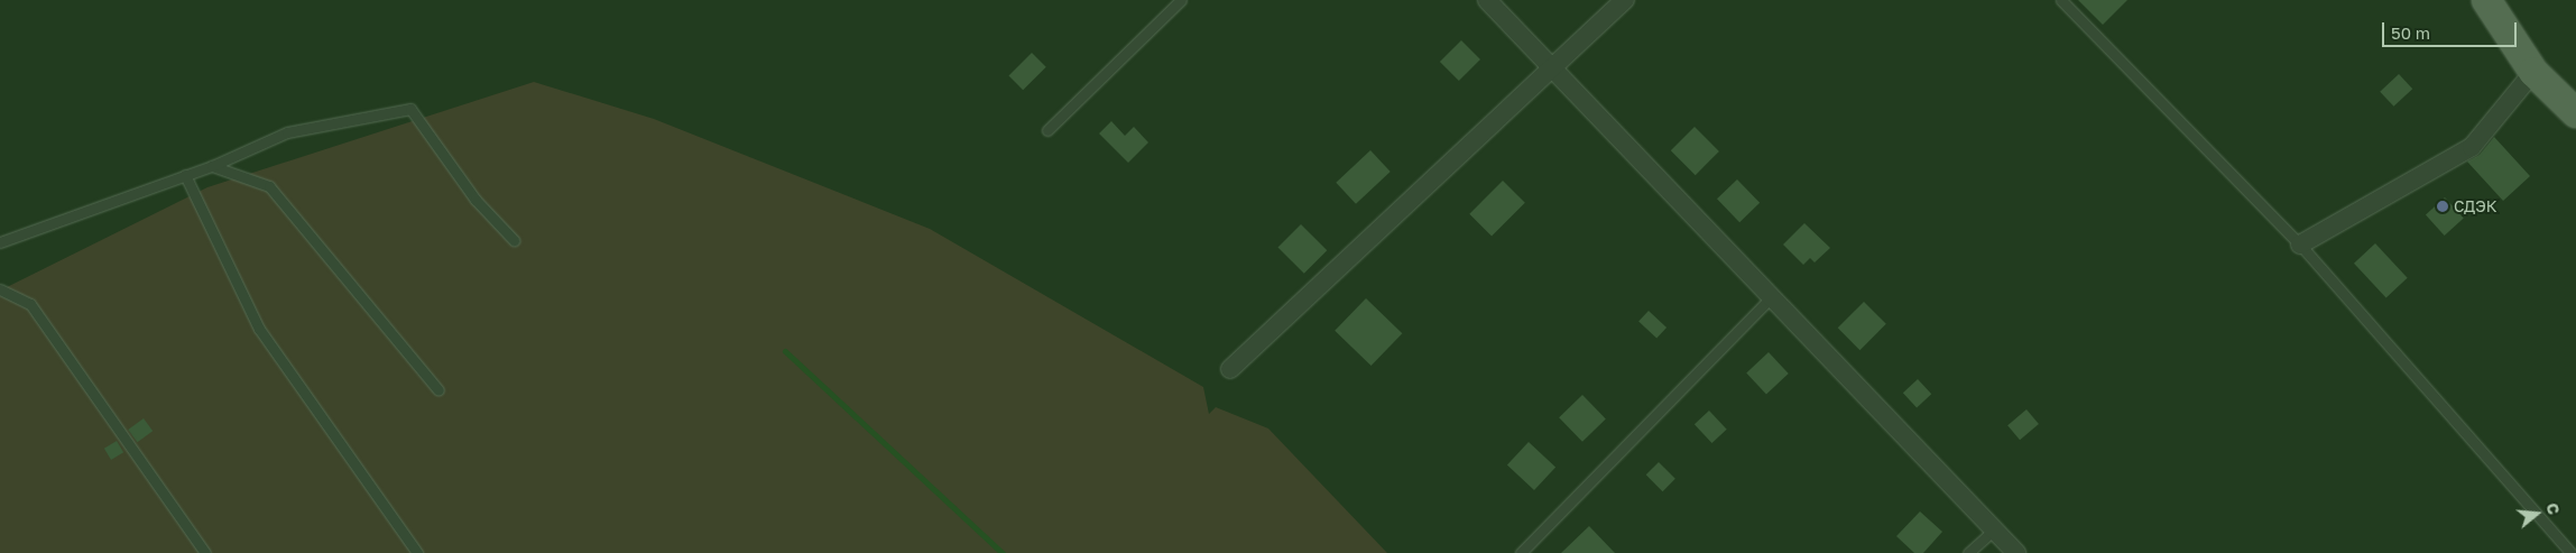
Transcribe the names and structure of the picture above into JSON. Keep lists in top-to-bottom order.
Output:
{
  "places": ["СДЭК"],
  "scale_bar": "50 m",
  "north": "right"
}
